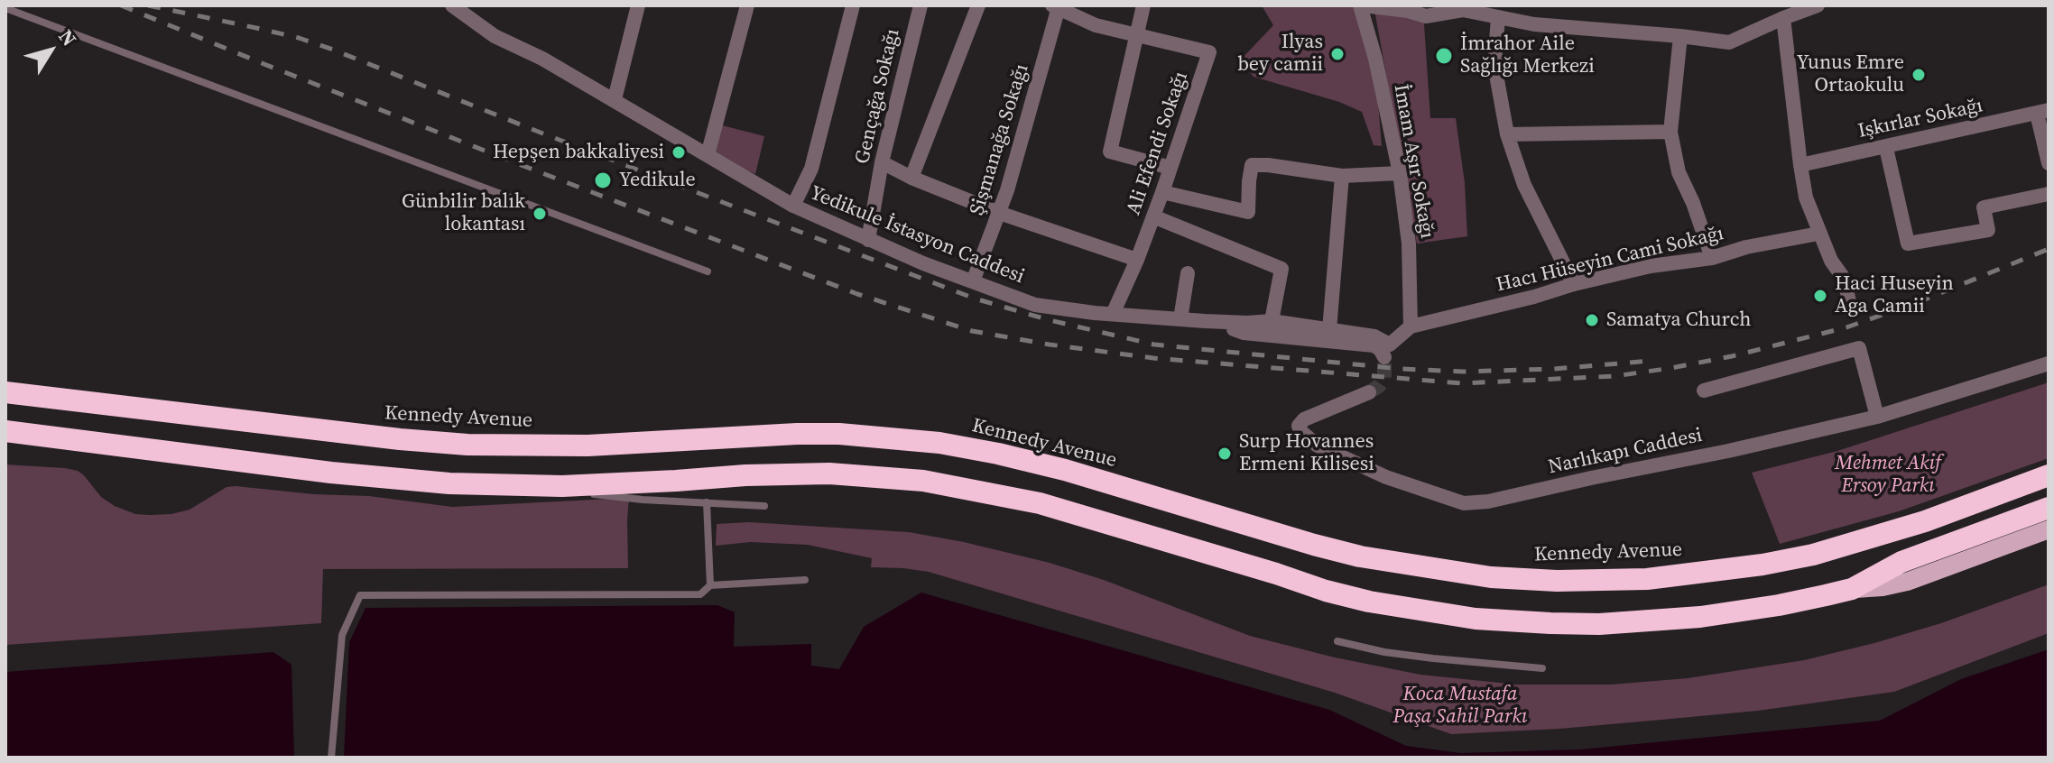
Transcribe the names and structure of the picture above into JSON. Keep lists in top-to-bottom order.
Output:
{
  "streets": {
    "highway": ["Kennedy Avenue"],
    "street": [
      "Gençağa Sokağı",
      "Işkırlar Sokağı",
      "Şişmanağa Sokağı",
      "Ali Efendi Sokağı",
      "İmam Aşır Sokağı",
      "Yedikule İstasyon Caddesi",
      "Hacı Hüseyin Cami Sokağı",
      "Narlıkapı Caddesi"
    ]
  },
  "crossings": [
    ["Gençağa Sokağı", "Yedikule İstasyon Caddesi"],
    ["Şişmanağa Sokağı", "Yedikule İstasyon Caddesi"],
    ["Ali Efendi Sokağı", "Yedikule İstasyon Caddesi"],
    ["İmam Aşır Sokağı", "Yedikule İstasyon Caddesi"],
    ["İmam Aşır Sokağı", "Hacı Hüseyin Cami Sokağı"],
    ["Yedikule İstasyon Caddesi", "Hacı Hüseyin Cami Sokağı"]
  ],
  "parks": ["Mehmet Akif Ersoy Parkı", "Koca Mustafa Paşa Sahil Parkı"],
  "places": [
    "Ilyas bey camii",
    "İmrahor Aile Sağlığı Merkezi",
    "Yunus Emre Ortaokulu",
    "Hepşen bakkaliyesi",
    "Yedikule",
    "Günbilir balık lokantası",
    "Haci Huseyin Aga Camii",
    "Samatya Church",
    "Surp Hovannes Ermeni Kilisesi"
  ],
  "north": "top right"
}
